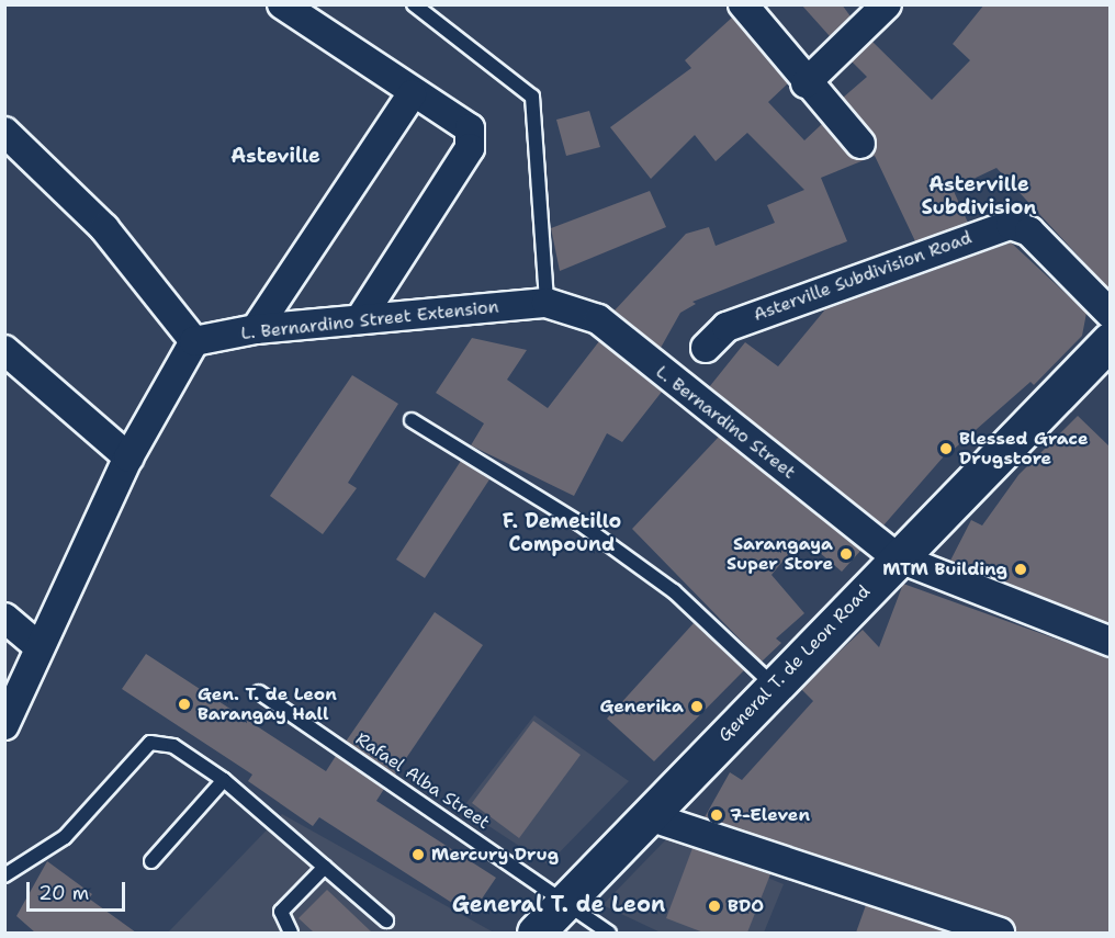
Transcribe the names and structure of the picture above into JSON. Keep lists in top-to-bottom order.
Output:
{
  "streets": {
    "main road": ["General T. de Leon Road"],
    "street": ["Asterville Subdivision Road", "L. Bernardino Street Extension", "L. Bernardino Street"],
    "lane": ["Rafael Alba Street"]
  },
  "crossings": [
    ["L. Bernardino Street Extension", "L. Bernardino Street"],
    ["L. Bernardino Street", "General T. de Leon Road"],
    ["General T. de Leon Road", "Rafael Alba Street"]
  ],
  "districts": [
    "Asteville",
    "Asterville Subdivision",
    "F. Demetillo Compound",
    "General T. de Leon"
  ],
  "places": [
    "Blessed Grace Drugstore",
    "Sarangaya Super Store",
    "MTM Building",
    "Gen. T. de Leon Barangay Hall",
    "Generika",
    "7-Eleven",
    "Mercury Drug",
    "BDO"
  ],
  "scale_bar": "20 m"
}
